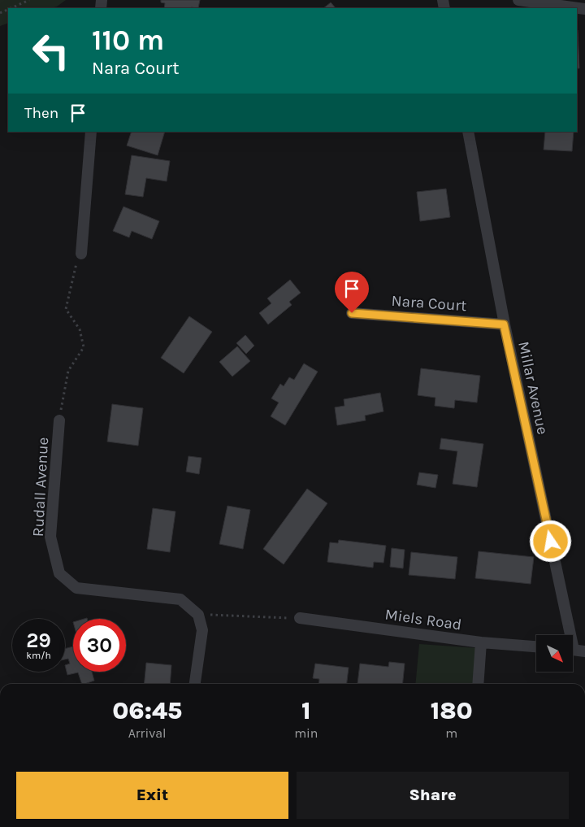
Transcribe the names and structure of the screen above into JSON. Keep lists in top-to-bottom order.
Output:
{
  "streets": {
    "street": [
      "Nara Court",
      "Millar Avenue",
      "Rudall Avenue",
      "Miels Road"
    ]
  },
  "crossings": [
    ["Nara Court", "Millar Avenue"]
  ],
  "north": "bottom right",
  "page": {
    "turn": ["110 m", "Nara Court"],
    "then": "Then",
    "speed": "29 km/h",
    "limit": "30",
    "eta": [
      "06:45",
      "Arrival",
      "1",
      "min",
      "180",
      "m"
    ],
    "buttons": ["Exit", "Share"]
  }
}
